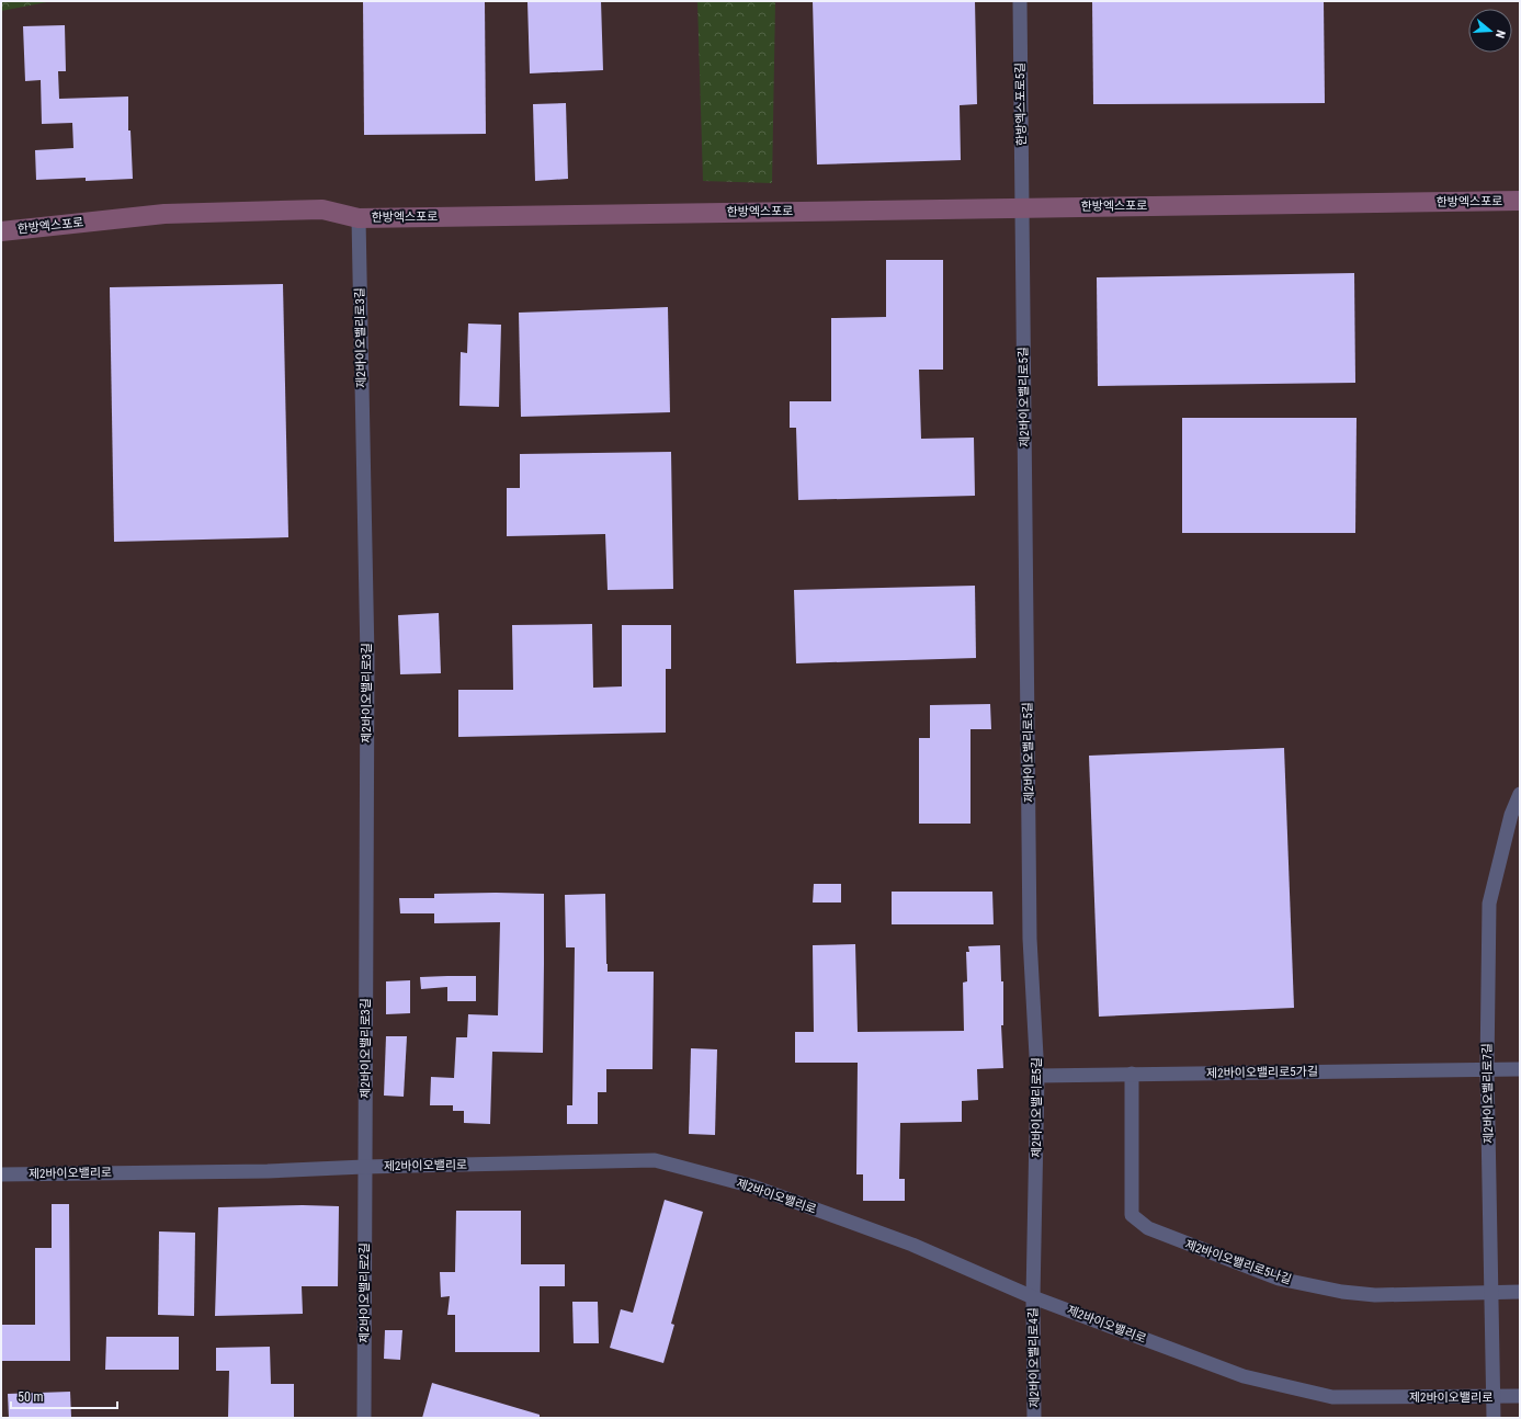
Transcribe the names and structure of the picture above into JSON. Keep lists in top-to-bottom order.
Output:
{
  "streets": {
    "street": [
      "한방엑스포로5길",
      "한방엑스포로",
      "제2바이오밸리로3길",
      "제2바이오밸리로5길",
      "제2바이오밸리로5가길",
      "제2바이오밸리로7길",
      "제2바이오밸리로",
      "제2바이오밸리로5나길",
      "제2바이오밸리로2길",
      "제2바이오밸리로4길"
    ]
  },
  "crossings": [
    ["한방엑스포로5길", "한방엑스포로"],
    ["한방엑스포로5길", "제2바이오밸리로5길"],
    ["한방엑스포로", "제2바이오밸리로3길"],
    ["한방엑스포로", "제2바이오밸리로5길"],
    ["제2바이오밸리로3길", "제2바이오밸리로"],
    ["제2바이오밸리로3길", "제2바이오밸리로2길"],
    ["제2바이오밸리로5길", "제2바이오밸리로5가길"],
    ["제2바이오밸리로5길", "제2바이오밸리로"],
    ["제2바이오밸리로5길", "제2바이오밸리로4길"],
    ["제2바이오밸리로5가길", "제2바이오밸리로7길"],
    ["제2바이오밸리로5가길", "제2바이오밸리로5나길"],
    ["제2바이오밸리로7길", "제2바이오밸리로"],
    ["제2바이오밸리로7길", "제2바이오밸리로5나길"],
    ["제2바이오밸리로", "제2바이오밸리로2길"],
    ["제2바이오밸리로", "제2바이오밸리로4길"]
  ],
  "scale_bar": "50 m",
  "north": "right"
}
